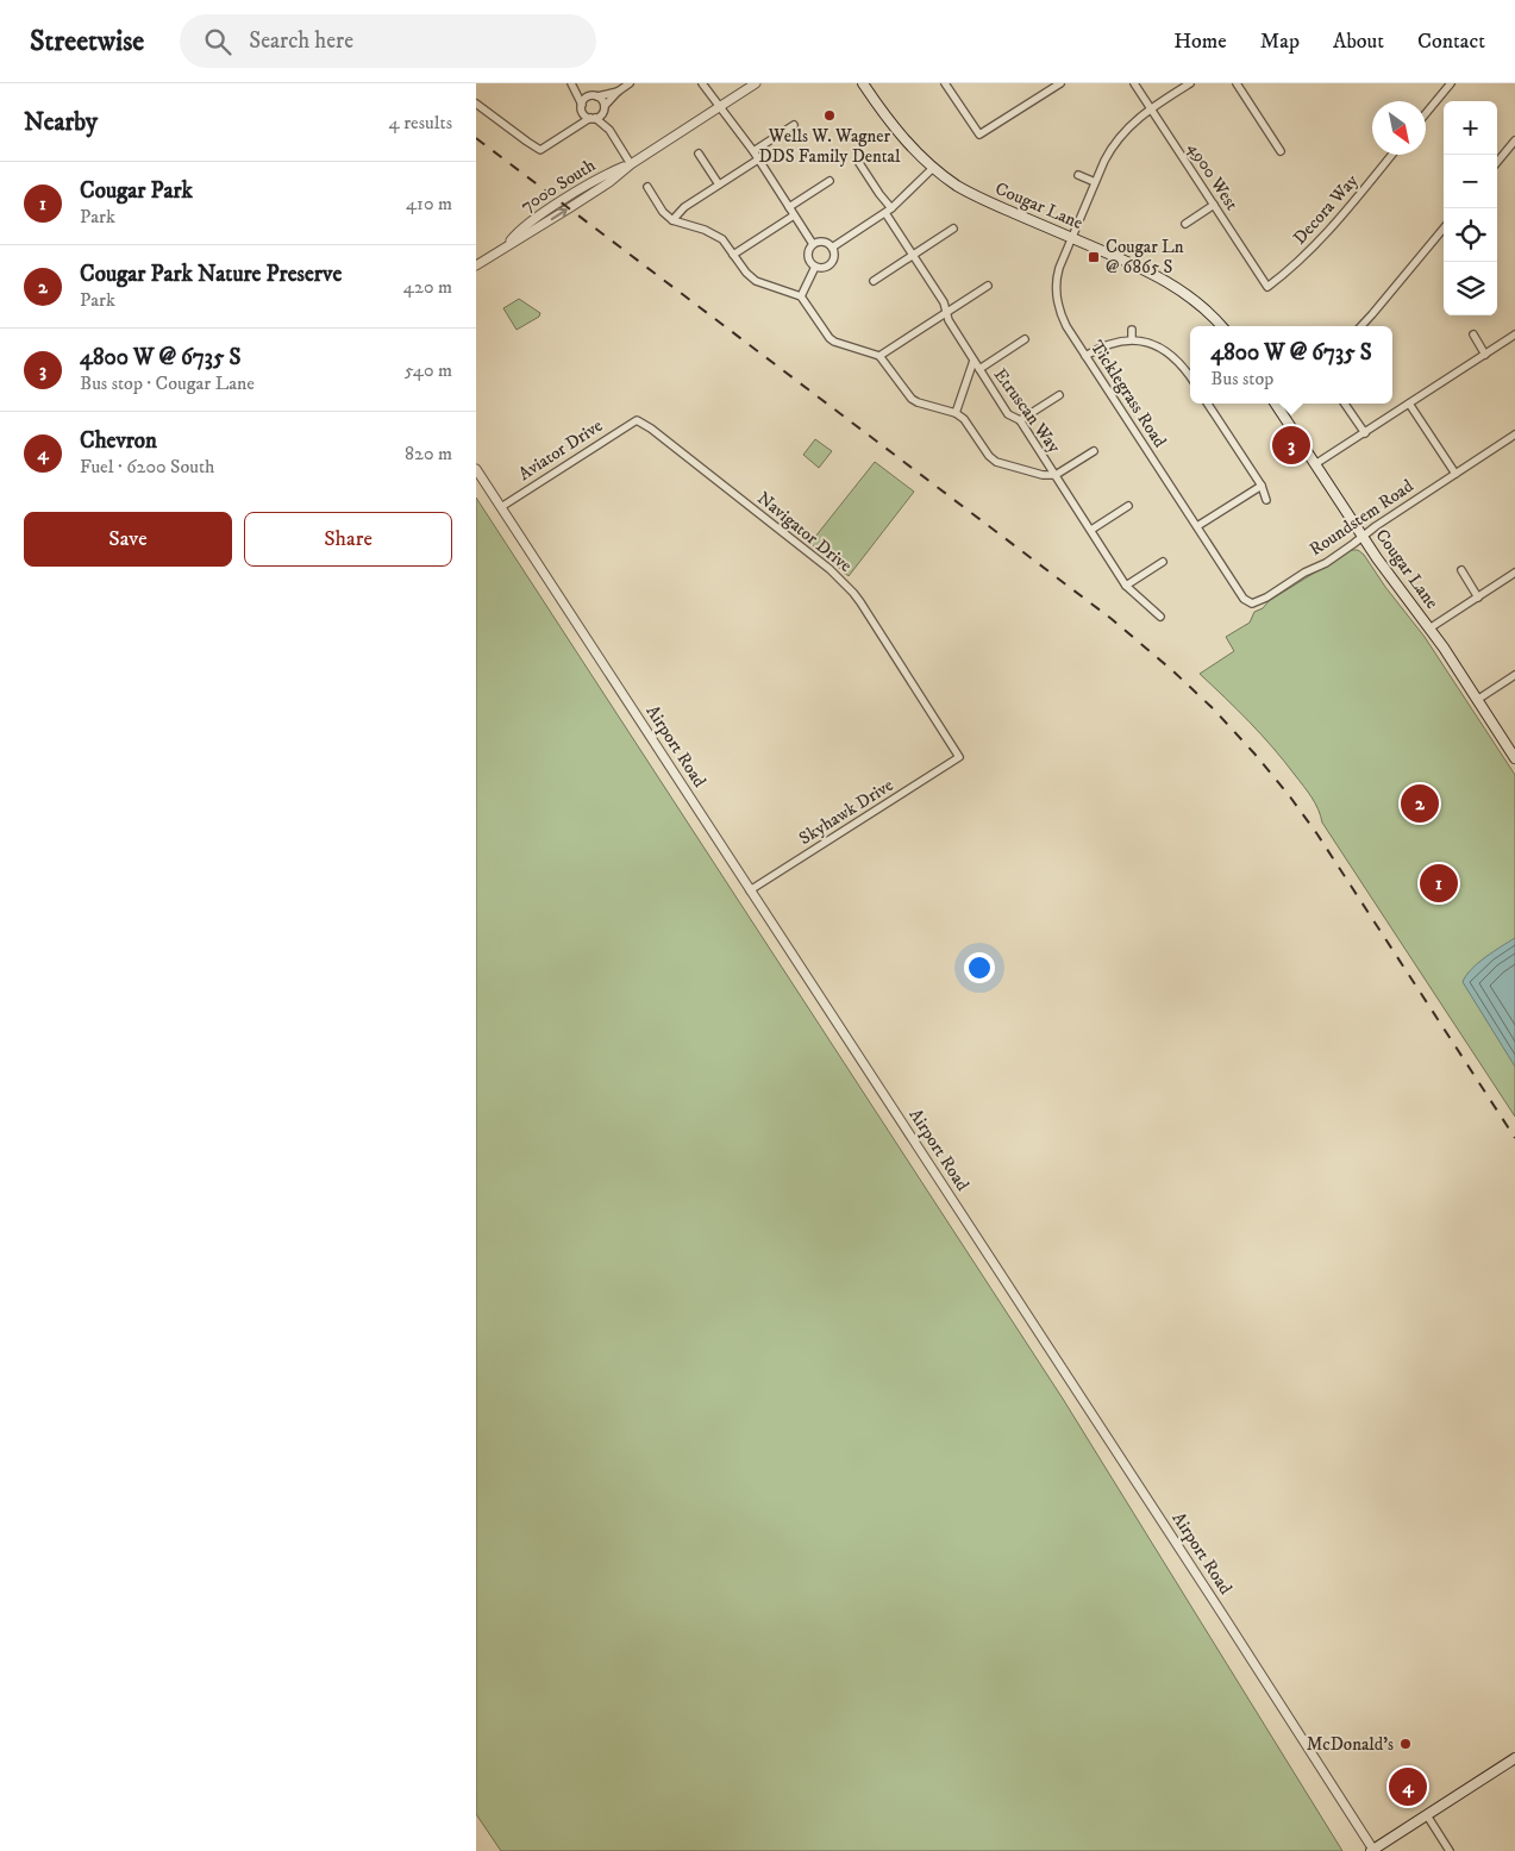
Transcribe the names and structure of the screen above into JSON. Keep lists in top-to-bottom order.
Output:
{
  "streets": {
    "main road": ["Cougar Lane"],
    "street": [
      "4900 West",
      "7000 South",
      "Decora Way",
      "Ticklegrass Road",
      "Etruscan Way",
      "Aviator Drive",
      "Roundstem Road",
      "Navigator Drive",
      "Airport Road",
      "Skyhawk Drive"
    ]
  },
  "crossings": [
    ["4900 West", "Decora Way"],
    ["4900 West", "Ticklegrass Road"],
    ["Cougar Lane", "Ticklegrass Road"],
    ["Cougar Lane", "Roundstem Road"],
    ["Ticklegrass Road", "Roundstem Road"],
    ["Aviator Drive", "Navigator Drive"],
    ["Aviator Drive", "Airport Road"],
    ["Navigator Drive", "Skyhawk Drive"],
    ["Airport Road", "Skyhawk Drive"]
  ],
  "places": {
    "other": ["Wells W. Wagner DDS Family Dental", "McDonald's"],
    "transit": ["Cougar Ln @ 6865 S"]
  },
  "north": "bottom right",
  "page": {
    "header": "Streetwise",
    "search": "Search here",
    "nav": [
      "Home",
      "Map",
      "About",
      "Contact"
    ],
    "heading": ["Nearby", "4 results"],
    "map_buttons": ["+", "−"],
    "list": [
      {
        "mark": "1",
        "name": "Cougar Park",
        "note": "Park",
        "value": "410 m"
      },
      {
        "mark": "2",
        "name": "Cougar Park Nature Preserve",
        "note": "Park",
        "value": "420 m"
      },
      {
        "mark": "3",
        "name": "4800 W @ 6735 S",
        "note": "Bus stop · Cougar Lane",
        "value": "540 m"
      },
      {
        "mark": "4",
        "name": "Chevron",
        "note": "Fuel · 6200 South",
        "value": "820 m"
      }
    ],
    "popup": ["4800 W @ 6735 S", "Bus stop"],
    "pins": [
      "3",
      "2",
      "1",
      "4"
    ],
    "buttons": ["Save", "Share"]
  }
}
